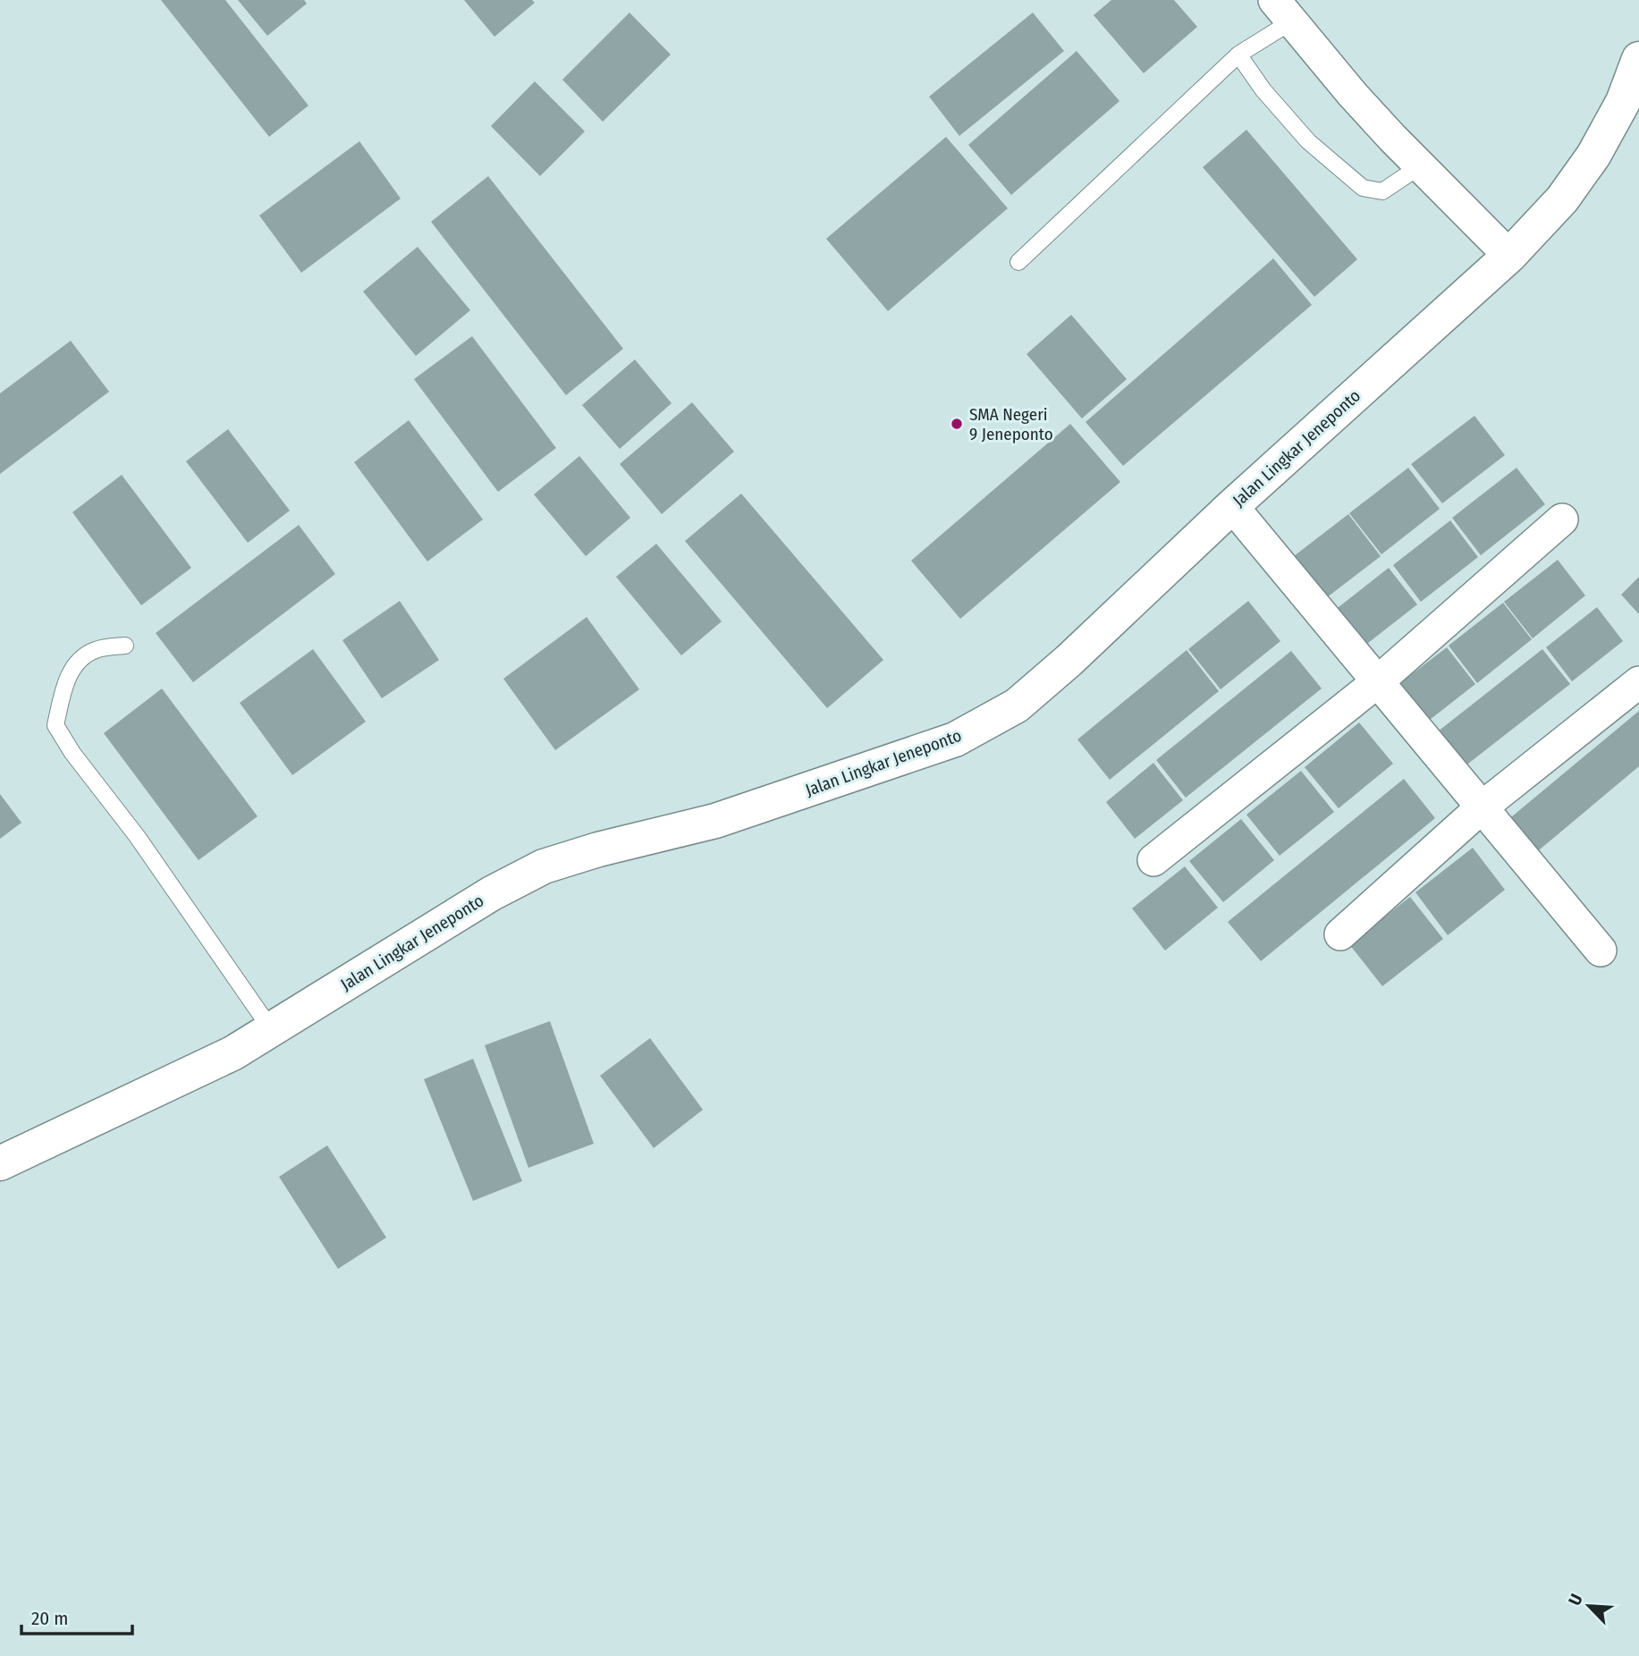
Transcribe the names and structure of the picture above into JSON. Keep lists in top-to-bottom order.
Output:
{
  "streets": {
    "main road": ["Jalan Lingkar Jeneponto"]
  },
  "places": ["SMA Negeri 9 Jeneponto"],
  "scale_bar": "20 m",
  "north": "top left"
}
